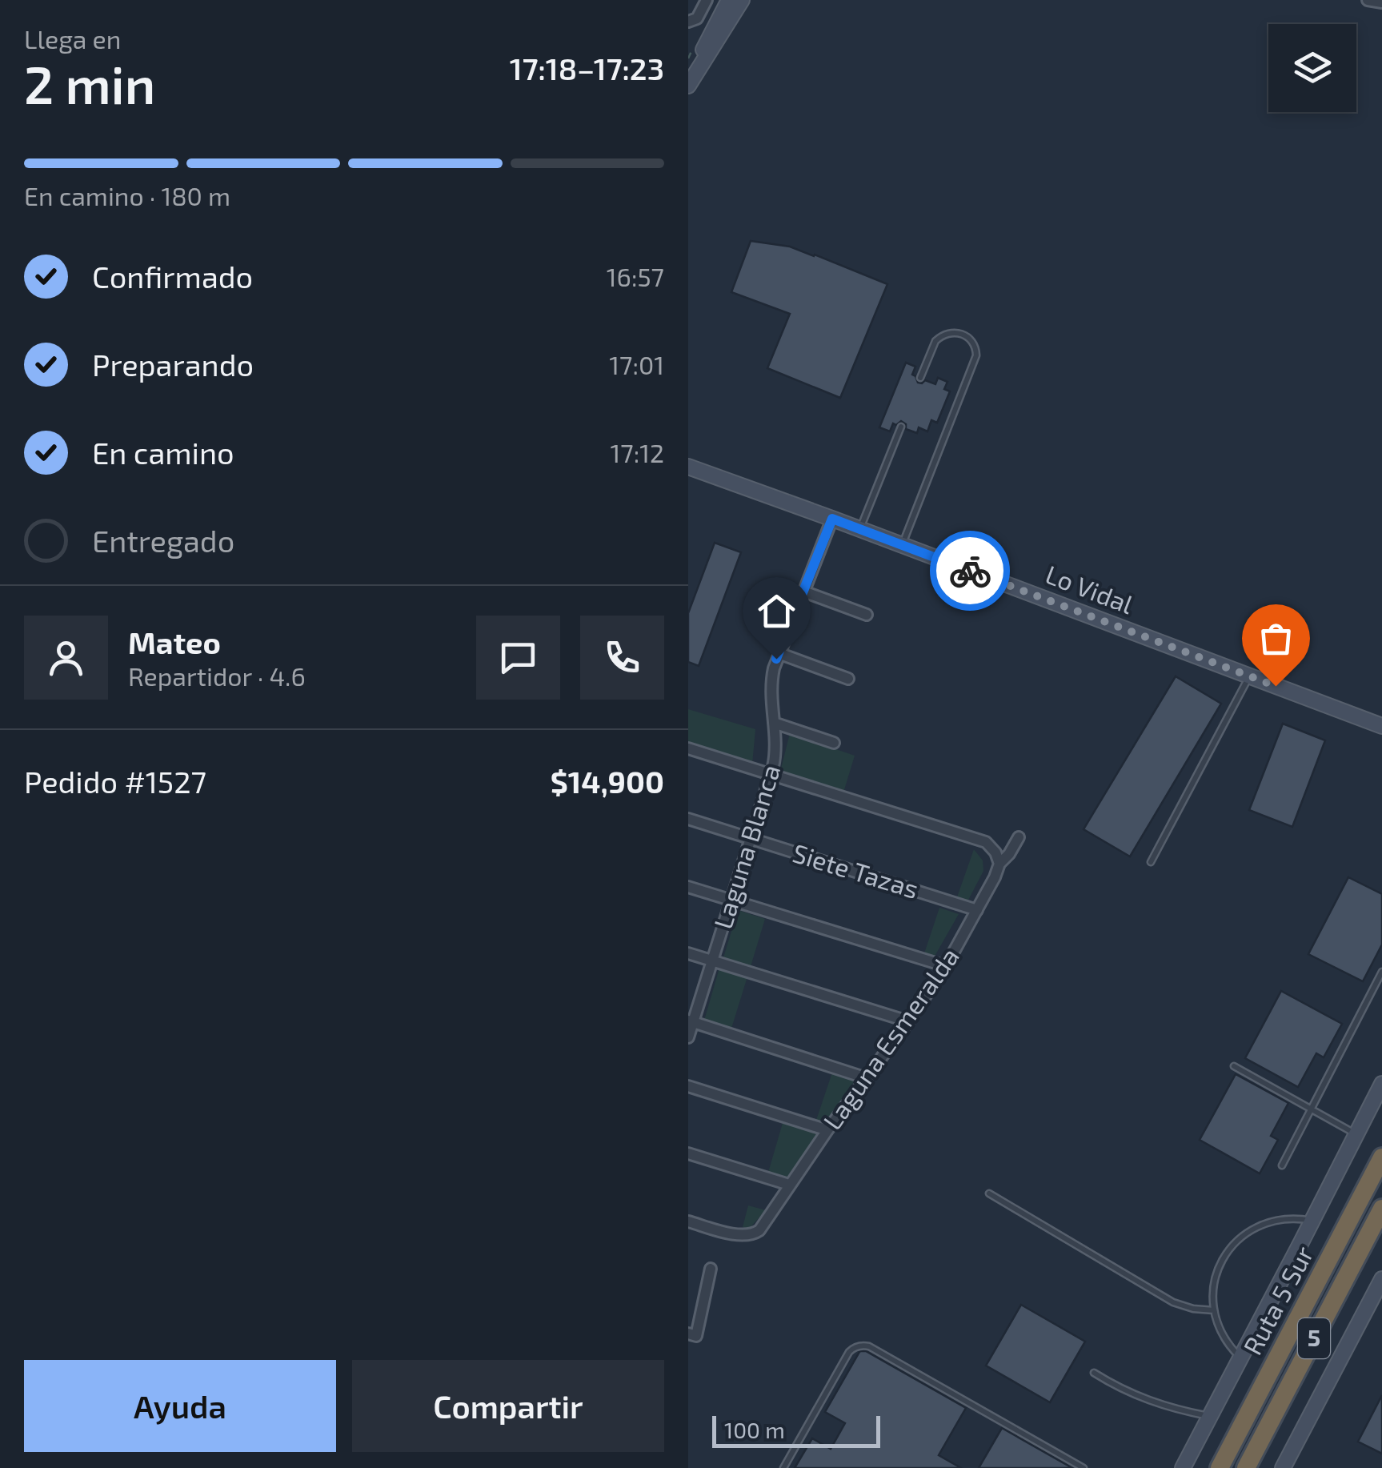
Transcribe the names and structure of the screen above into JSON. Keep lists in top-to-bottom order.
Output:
{
  "streets": {
    "highway": ["Ruta 5 Sur", "5"],
    "main road": ["Lo Vidal"],
    "street": ["Laguna Blanca", "Siete Tazas", "Laguna Esmeralda"]
  },
  "crossings": [
    ["Lo Vidal", "Laguna Blanca"],
    ["Laguna Blanca", "Siete Tazas"],
    ["Siete Tazas", "Laguna Esmeralda"]
  ],
  "scale_bar": "100 m",
  "page": {
    "heading": ["2 min", "Llega en", "17:18–17:23"],
    "panel": [
      "Mateo",
      "Repartidor · 4.6",
      "Pedido #1527",
      "$14,900"
    ],
    "bar": "En camino · 180 m",
    "list": [
      ["Confirmado", "16:57"],
      ["Preparando", "17:01"],
      ["En camino", "17:12"],
      "Entregado"
    ],
    "buttons": ["Ayuda", "Compartir"],
    "scale": "100 m"
  }
}
